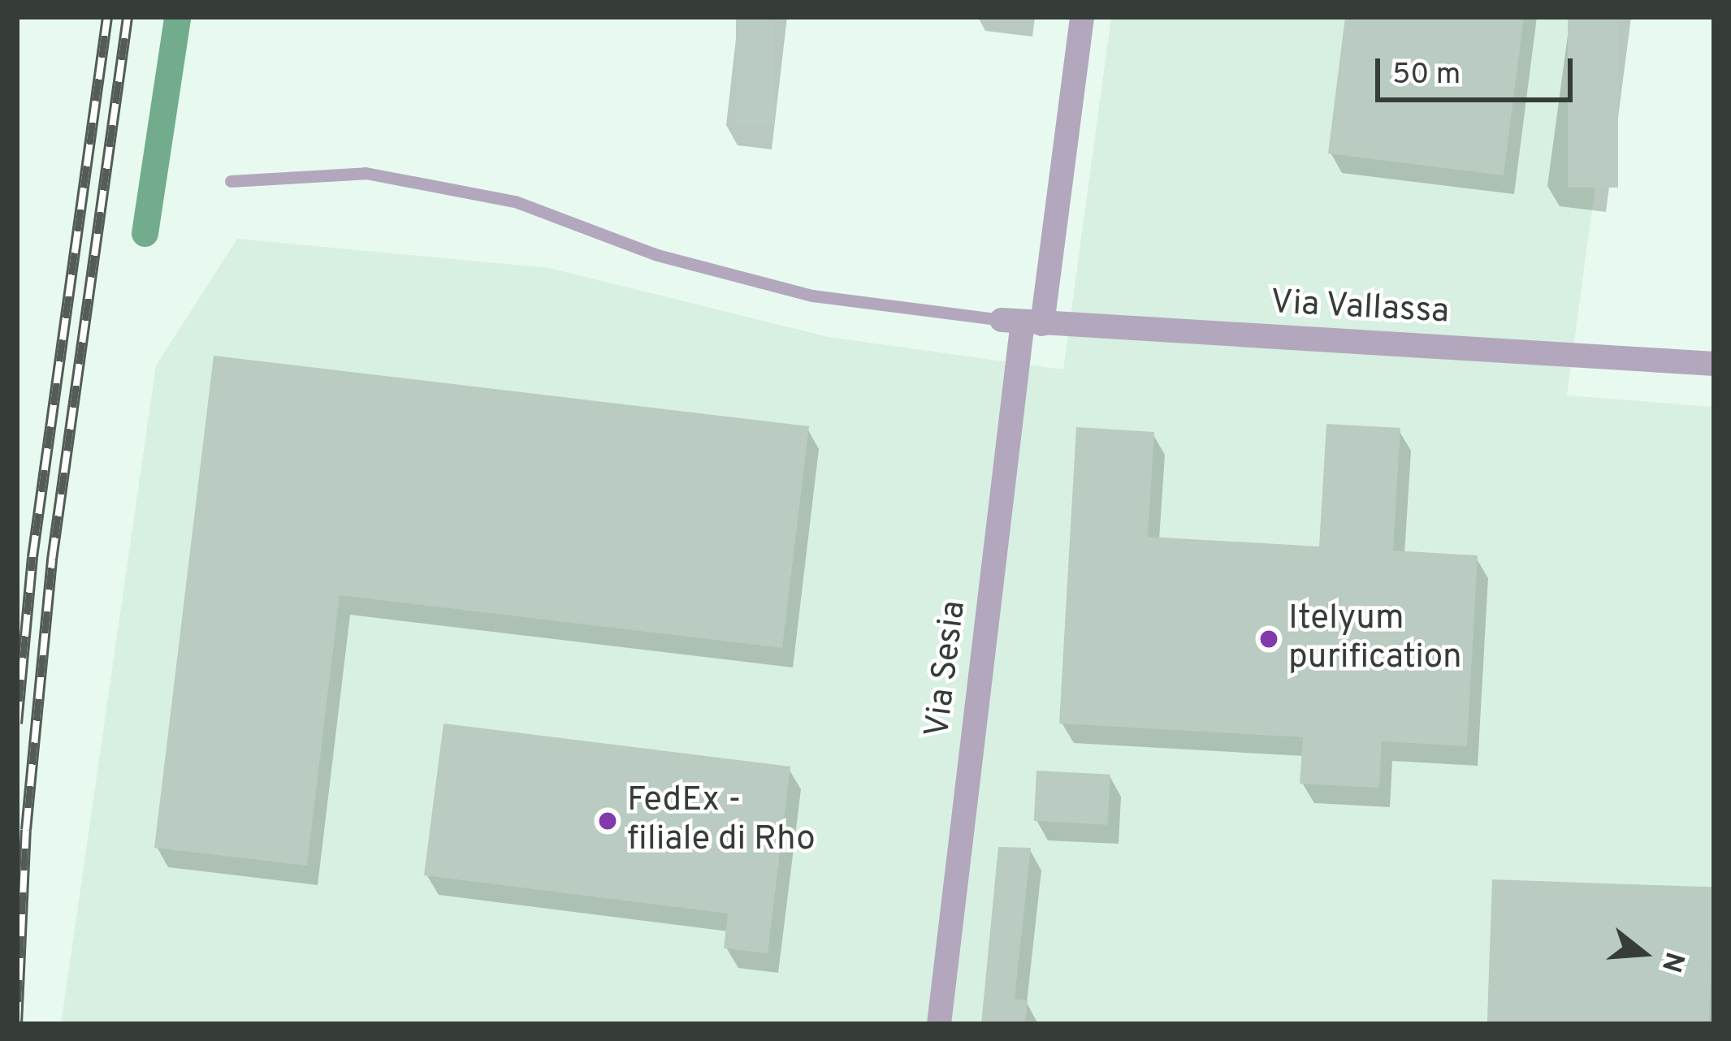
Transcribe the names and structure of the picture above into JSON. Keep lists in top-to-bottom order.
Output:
{
  "streets": {
    "street": ["Via Vallassa", "Via Sesia"]
  },
  "crossings": [
    ["Via Vallassa", "Via Sesia"]
  ],
  "places": ["Itelyum purification", "FedEx - filiale di Rho"],
  "scale_bar": "50 m",
  "north": "right"
}
